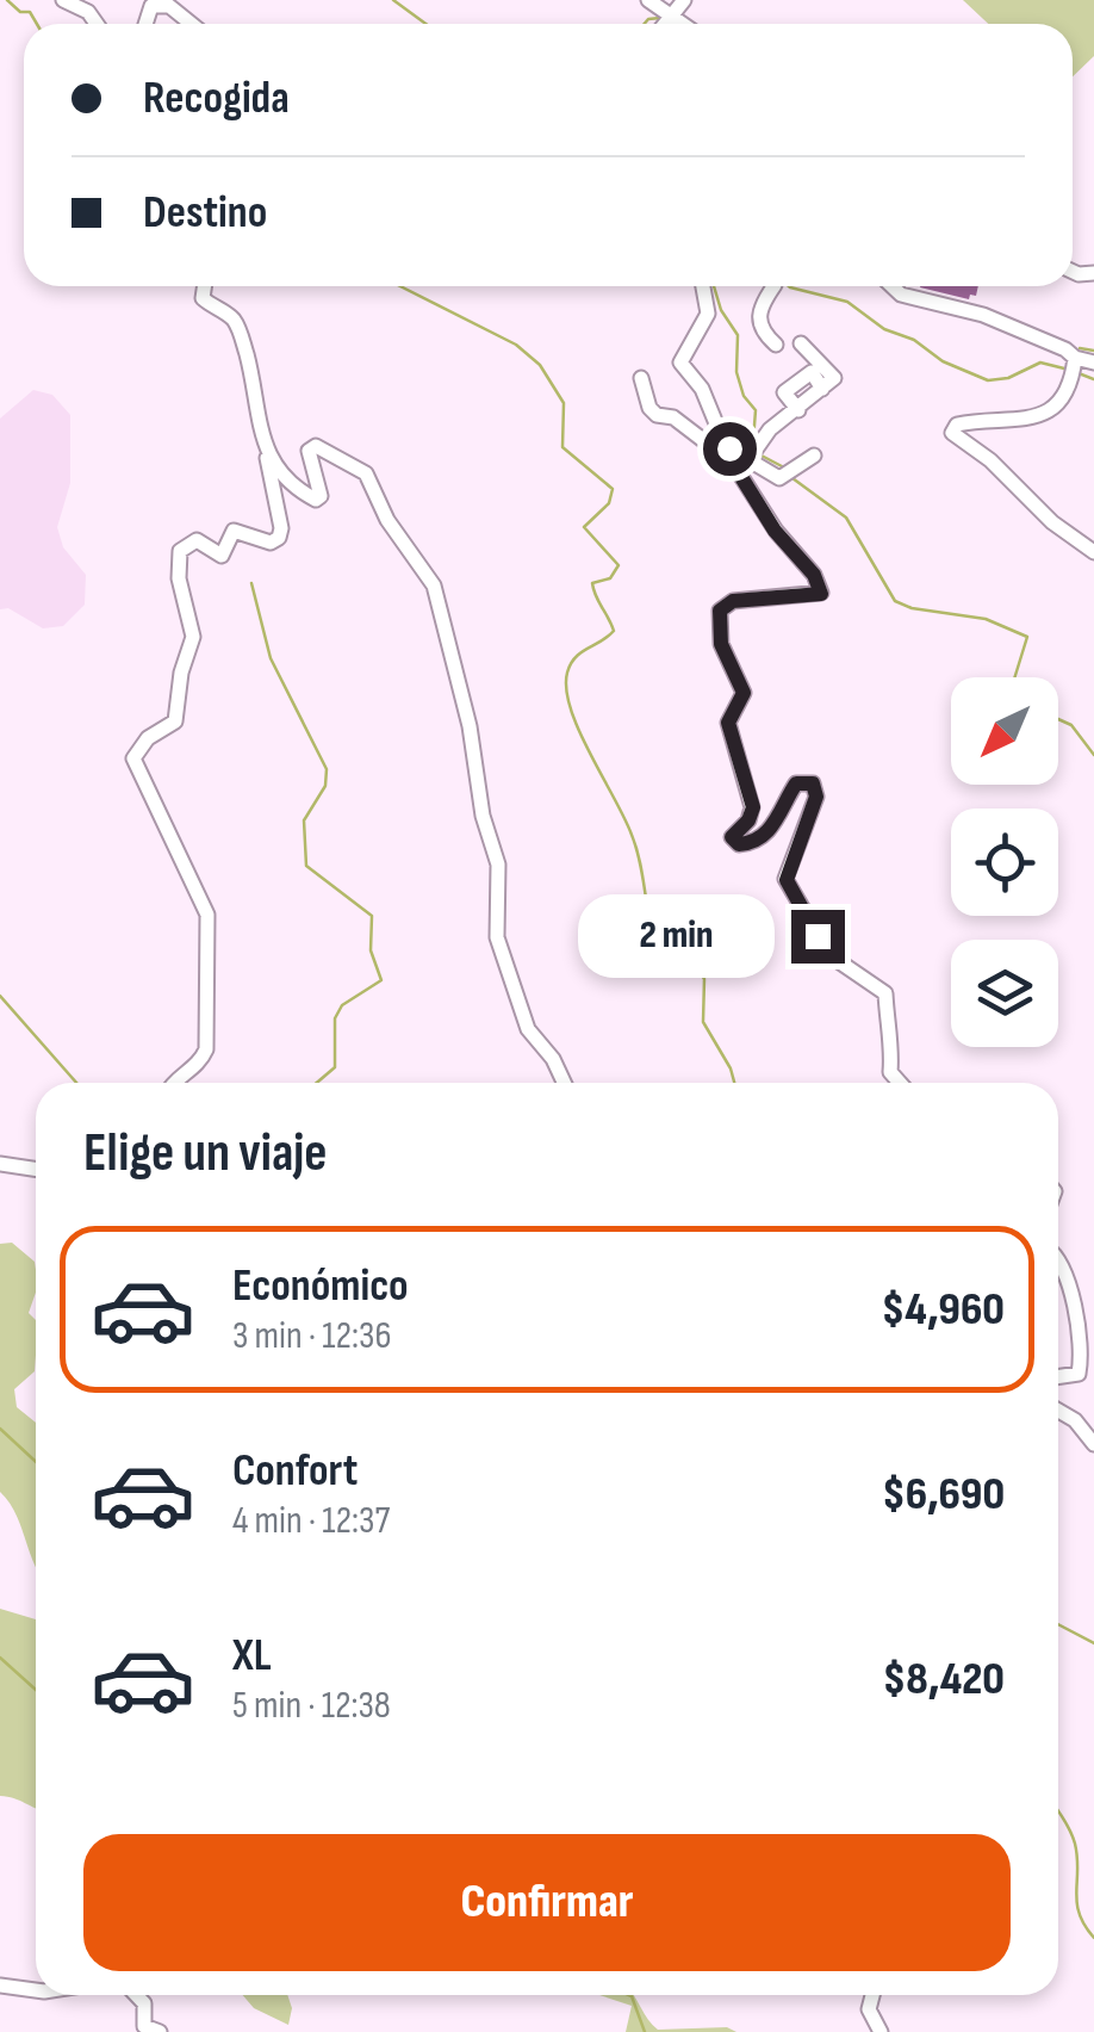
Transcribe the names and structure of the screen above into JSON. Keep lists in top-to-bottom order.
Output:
{
  "north": "bottom left",
  "page": {
    "banner": ["Recogida", "Destino"],
    "bubble": "2 min",
    "heading": "Elige un viaje",
    "list": [
      {
        "name": "Económico",
        "note": "3 min · 12:36",
        "value": "$4,960"
      },
      {
        "name": "Confort",
        "note": "4 min · 12:37",
        "value": "$6,690"
      },
      {
        "name": "XL",
        "note": "5 min · 12:38",
        "value": "$8,420"
      }
    ],
    "buttons": "Confirmar"
  }
}
